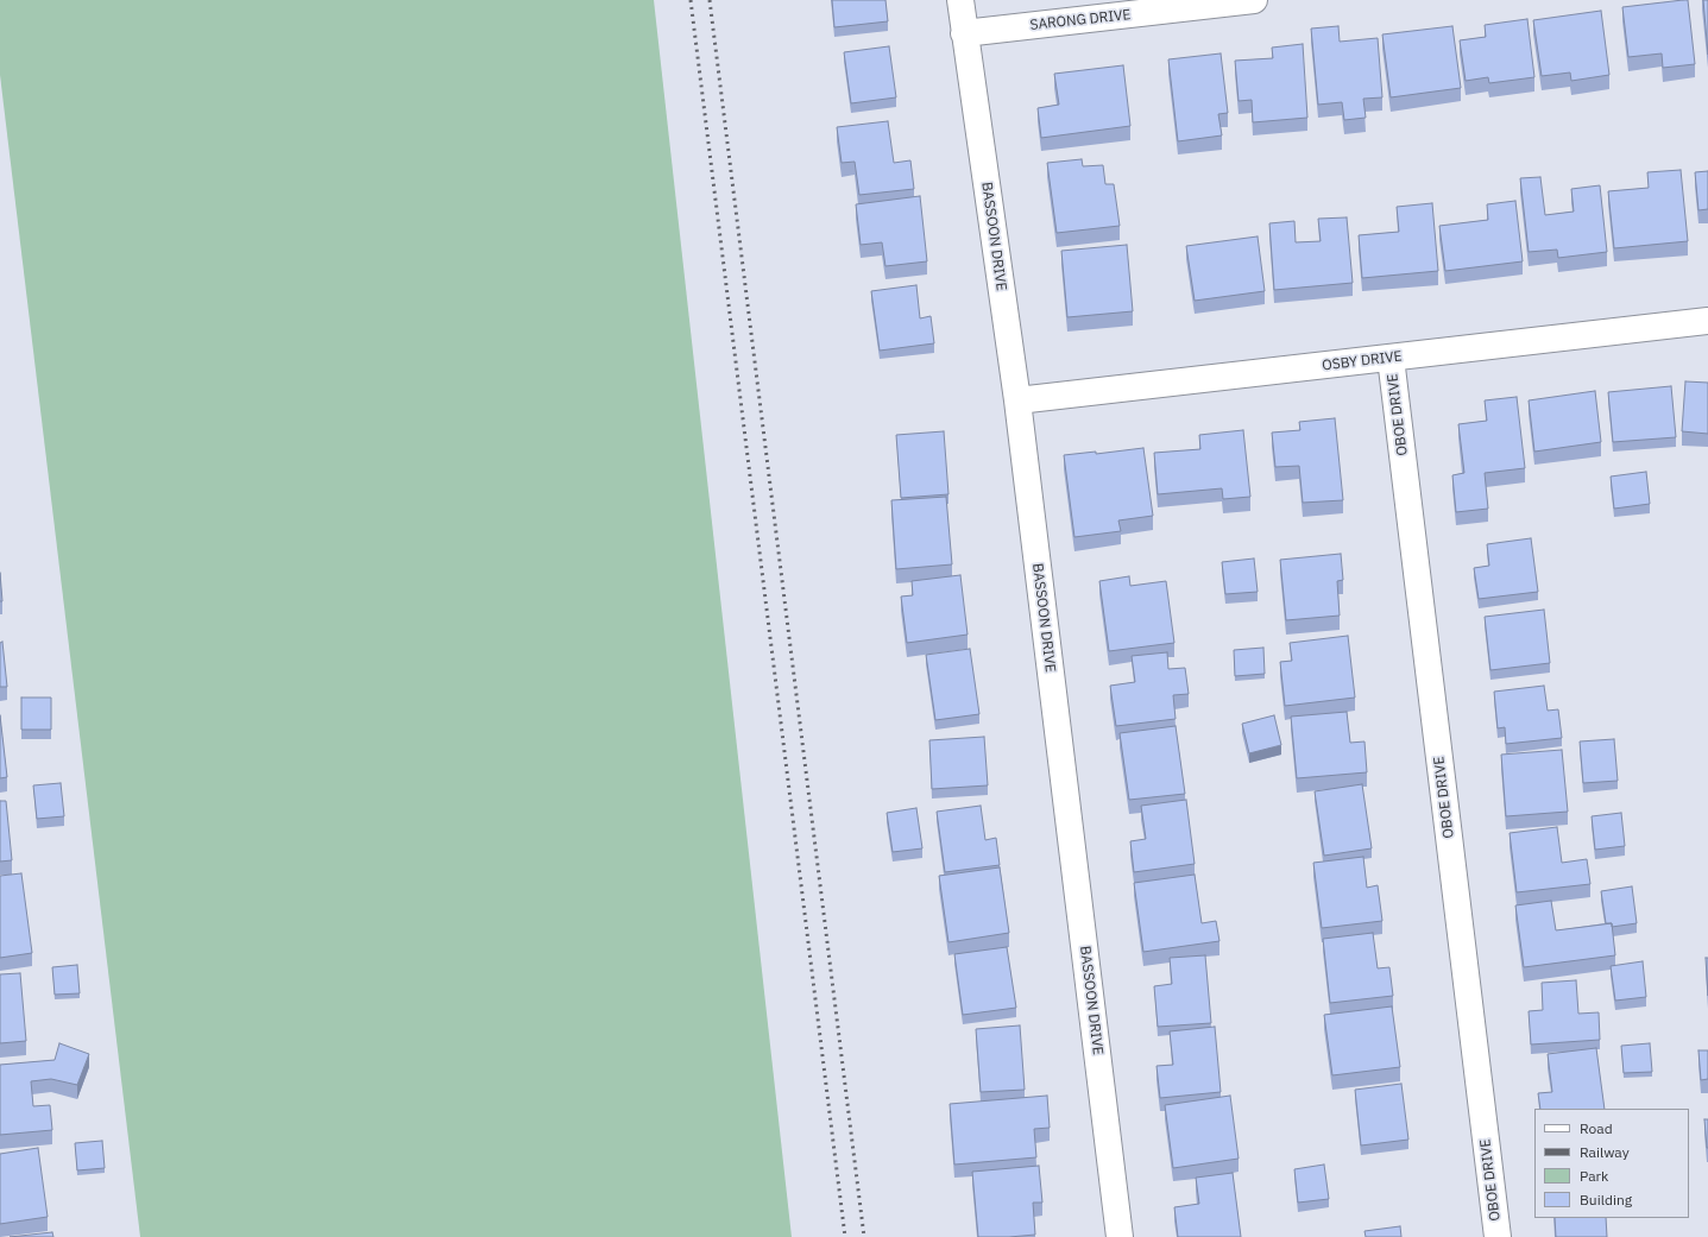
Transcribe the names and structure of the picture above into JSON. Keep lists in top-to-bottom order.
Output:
{
  "streets": {
    "street": [
      "SARONG DRIVE",
      "BASSOON DRIVE",
      "OSBY DRIVE",
      "OBOE DRIVE"
    ]
  },
  "crossings": [
    ["SARONG DRIVE", "BASSOON DRIVE"],
    ["BASSOON DRIVE", "OSBY DRIVE"],
    ["OSBY DRIVE", "OBOE DRIVE"]
  ],
  "legend": [
    "Road",
    "Railway",
    "Park",
    "Building"
  ]
}
